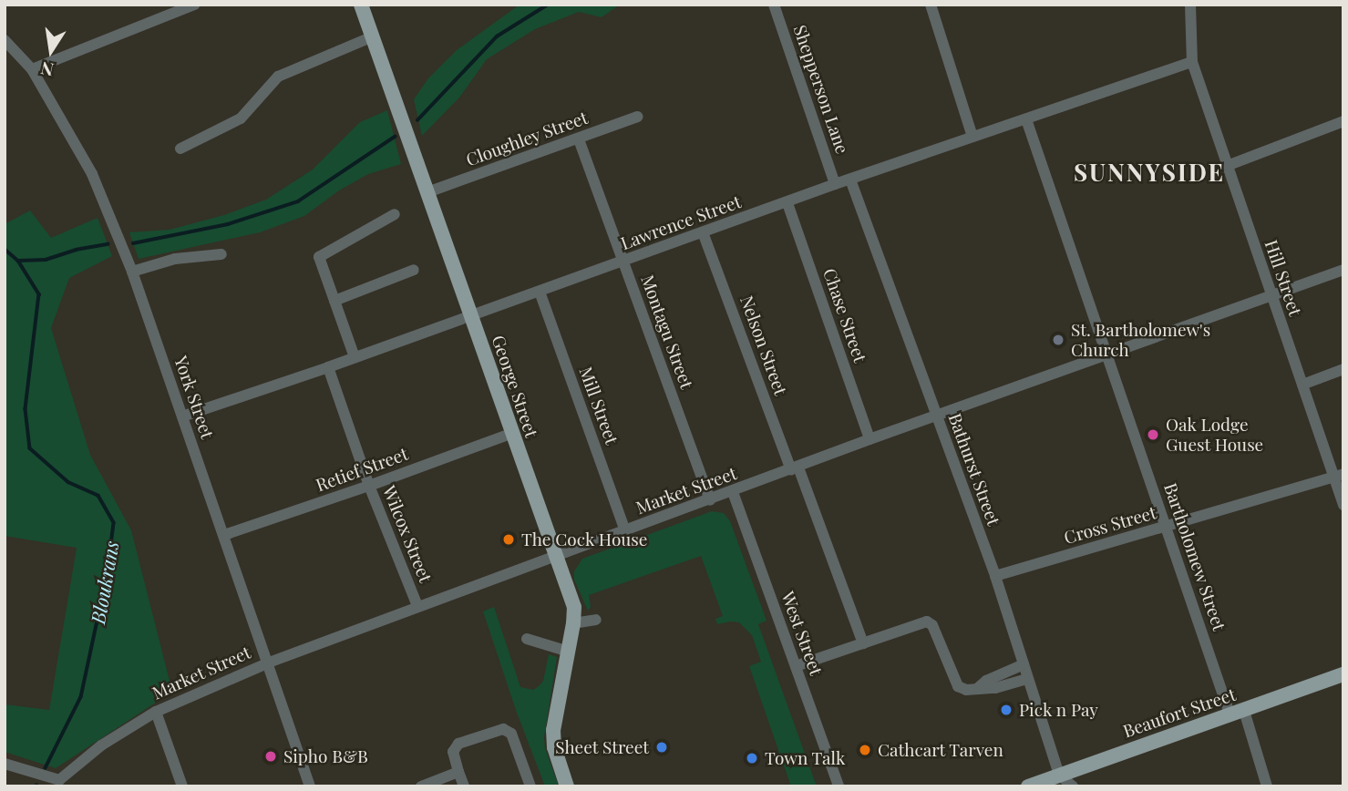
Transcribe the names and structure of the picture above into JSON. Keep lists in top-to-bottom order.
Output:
{
  "streets": {
    "main road": ["George Street", "Beaufort Street"],
    "street": [
      "Shepperson Lane",
      "Cloughley Street",
      "Lawrence Street",
      "Hill Street",
      "Chase Street",
      "Montagu Street",
      "Nelson Street",
      "York Street",
      "Mill Street",
      "Retief Street",
      "Bathurst Street",
      "Market Street",
      "Cross Street",
      "Wilcox Street",
      "Bartholomew Street",
      "West Street"
    ]
  },
  "crossings": [
    ["Shepperson Lane", "Lawrence Street"],
    ["Cloughley Street", "Montagu Street"],
    ["Cloughley Street", "George Street"],
    ["Lawrence Street", "Hill Street"],
    ["Lawrence Street", "Chase Street"],
    ["Lawrence Street", "Montagu Street"],
    ["Lawrence Street", "Nelson Street"],
    ["Lawrence Street", "George Street"],
    ["Lawrence Street", "York Street"],
    ["Lawrence Street", "Mill Street"],
    ["Lawrence Street", "Bathurst Street"],
    ["Lawrence Street", "Wilcox Street"],
    ["Lawrence Street", "Bartholomew Street"],
    ["Hill Street", "Market Street"],
    ["Hill Street", "Cross Street"],
    ["Chase Street", "Market Street"],
    ["Montagu Street", "Market Street"],
    ["Nelson Street", "Market Street"],
    ["George Street", "Retief Street"],
    ["George Street", "Market Street"],
    ["York Street", "Retief Street"],
    ["York Street", "Market Street"],
    ["Mill Street", "Market Street"],
    ["Retief Street", "Wilcox Street"],
    ["Bathurst Street", "Market Street"],
    ["Bathurst Street", "Cross Street"],
    ["Bathurst Street", "Beaufort Street"],
    ["Market Street", "Wilcox Street"],
    ["Market Street", "Bartholomew Street"],
    ["Market Street", "West Street"],
    ["Cross Street", "Bartholomew Street"],
    ["Bartholomew Street", "Beaufort Street"]
  ],
  "districts": ["SUNNYSIDE"],
  "water": ["Bloukrans"],
  "places": [
    "St. Bartholomew's Church",
    "Oak Lodge Guest House",
    "The Cock House",
    "Pick n Pay",
    "Sheet Street",
    "Cathcart Tarven",
    "Sipho B&B",
    "Town Talk"
  ],
  "north": "bottom"
}
